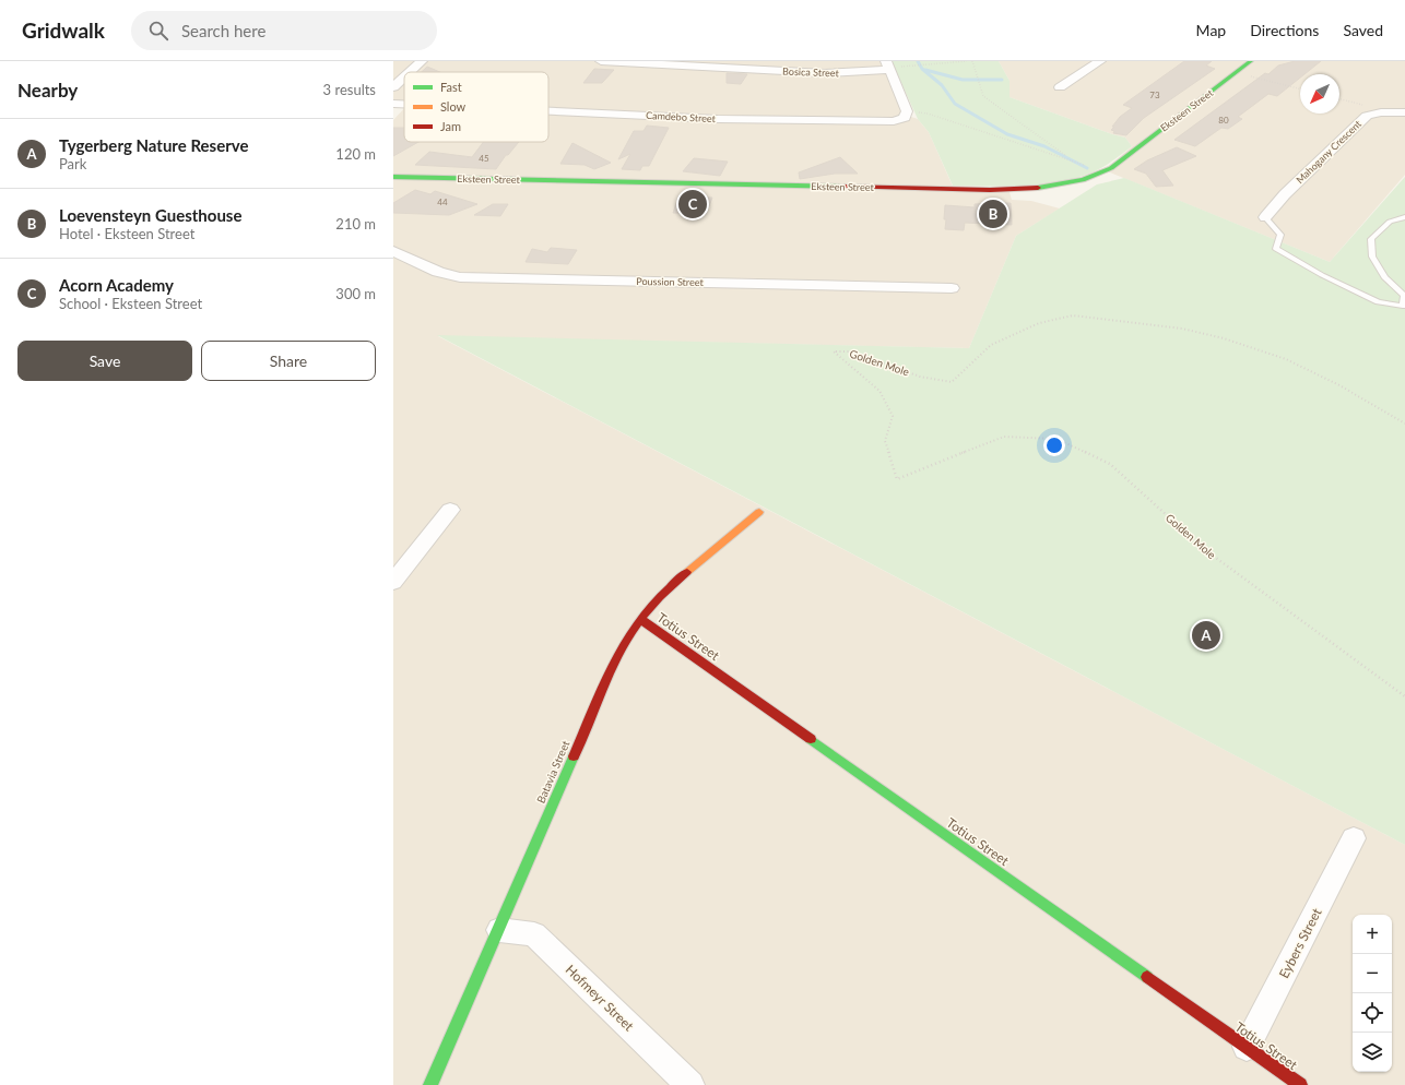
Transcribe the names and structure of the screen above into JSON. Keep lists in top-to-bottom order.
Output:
{
  "streets": {
    "street": [
      "Bosica Street",
      "Eksteen Street",
      "Camdebo Street",
      "Mahogany Crescent",
      "Poussion Street",
      "Totius Street",
      "Batavia Street",
      "Eybers Street",
      "Hofmeyr Street"
    ],
    "path": ["Golden Mole"]
  },
  "crossings": [
    ["Totius Street", "Batavia Street"],
    ["Totius Street", "Eybers Street"],
    ["Batavia Street", "Hofmeyr Street"]
  ],
  "house_numbers": [
    "73",
    "80",
    "45",
    "44"
  ],
  "legend": ["Fast", "Slow", "Jam"],
  "north": "bottom left",
  "page": {
    "header": "Gridwalk",
    "search": "Search here",
    "nav": ["Map", "Directions", "Saved"],
    "heading": ["Nearby", "3 results"],
    "list": [
      {
        "mark": "A",
        "name": "Tygerberg Nature Reserve",
        "note": "Park",
        "value": "120 m"
      },
      {
        "mark": "B",
        "name": "Loevensteyn Guesthouse",
        "note": "Hotel · Eksteen Street",
        "value": "210 m"
      },
      {
        "mark": "C",
        "name": "Acorn Academy",
        "note": "School · Eksteen Street",
        "value": "300 m"
      }
    ],
    "pins": ["C", "B", "A"],
    "buttons": ["Save", "Share"],
    "map_buttons": ["+", "−"]
  }
}
